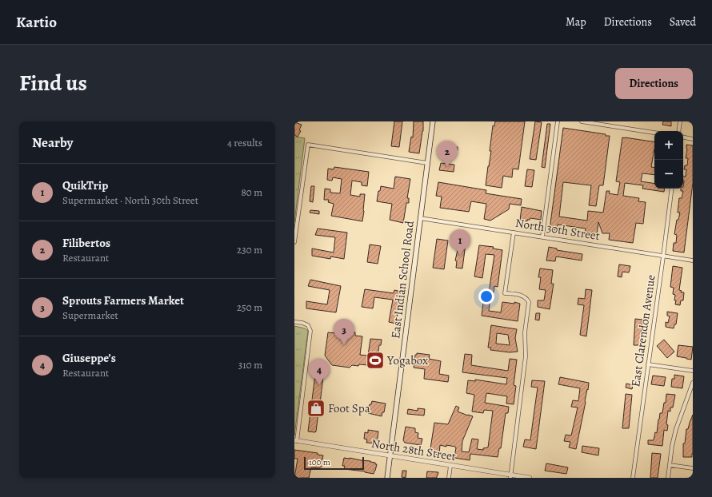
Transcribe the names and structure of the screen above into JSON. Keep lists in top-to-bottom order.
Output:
{
  "streets": {
    "main road": ["East Indian School Road"],
    "street": ["North 30th Street", "East Clarendon Avenue", "North 28th Street"]
  },
  "crossings": [
    ["North 30th Street", "East Indian School Road"],
    ["North 30th Street", "East Clarendon Avenue"],
    ["East Indian School Road", "North 28th Street"]
  ],
  "places": {
    "sports": ["Yogabox"],
    "shop": ["Foot Spa"]
  },
  "scale_bar": "100 m",
  "page": {
    "header": "Kartio",
    "nav": ["Map", "Directions", "Saved"],
    "title": "Find us",
    "buttons": "Directions",
    "heading": ["Nearby", "4 results"],
    "map_buttons": ["+", "−"],
    "pins": [
      "2",
      "1",
      "3",
      "4"
    ],
    "list": [
      {
        "mark": "1",
        "name": "QuikTrip",
        "note": "Supermarket · North 30th Street",
        "value": "80 m"
      },
      {
        "mark": "2",
        "name": "Filibertos",
        "note": "Restaurant",
        "value": "230 m"
      },
      {
        "mark": "3",
        "name": "Sprouts Farmers Market",
        "note": "Supermarket",
        "value": "250 m"
      },
      {
        "mark": "4",
        "name": "Giuseppe’s",
        "note": "Restaurant",
        "value": "310 m"
      }
    ],
    "scale": "100 m"
  }
}
